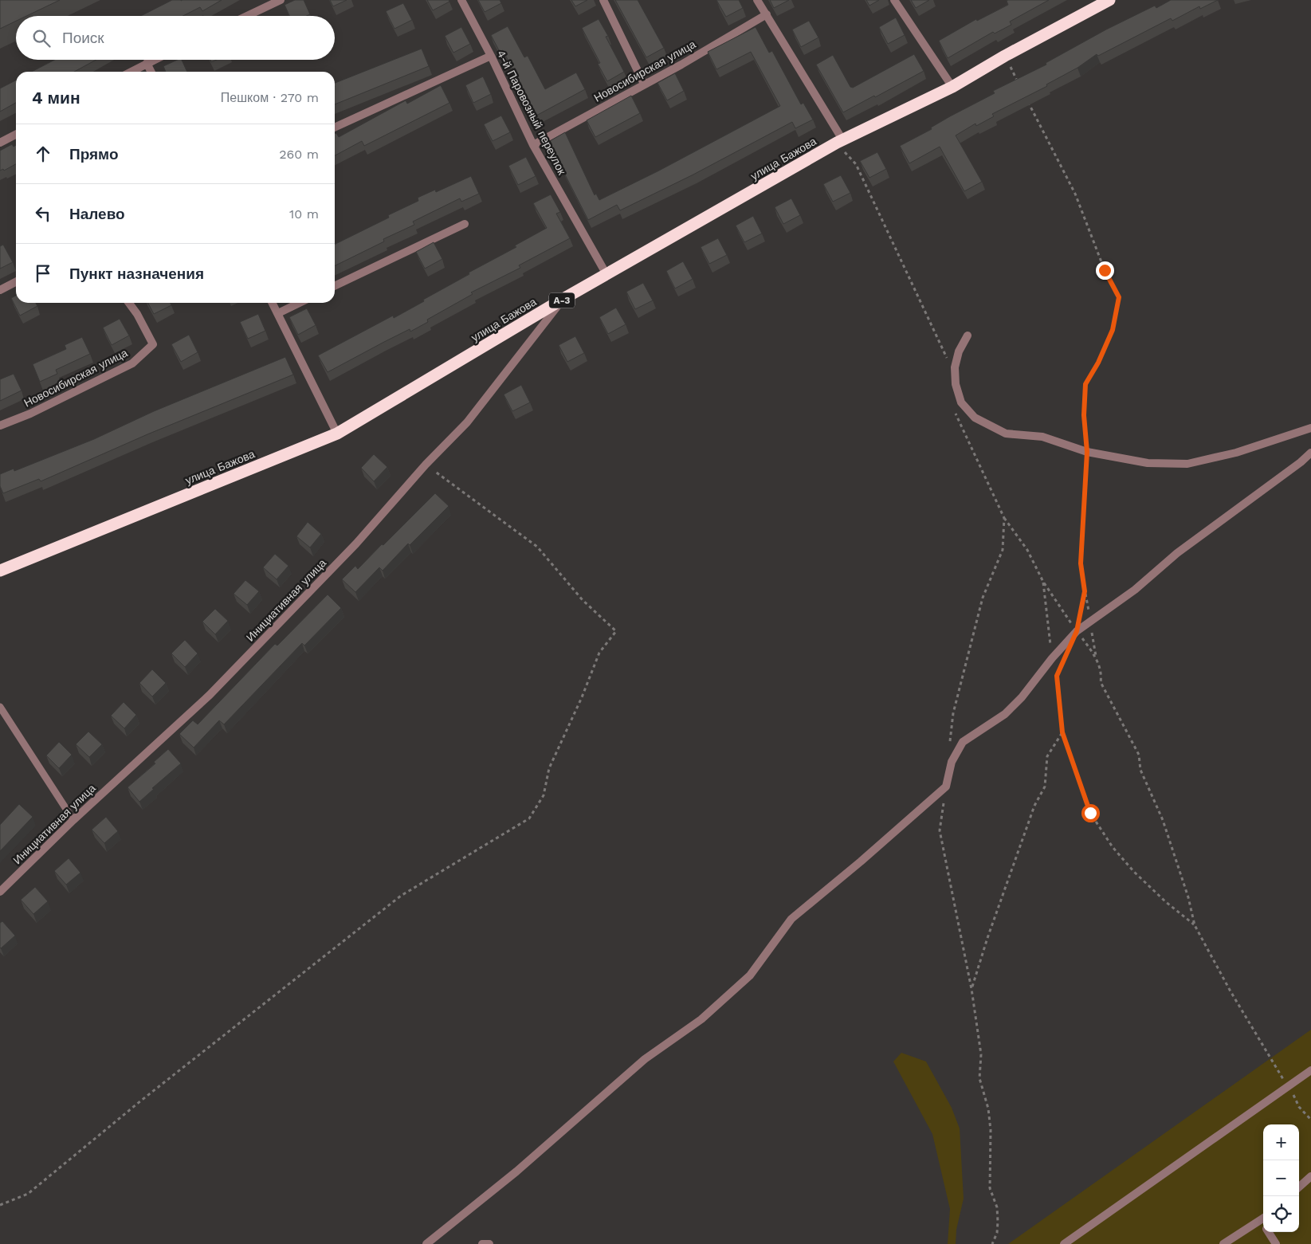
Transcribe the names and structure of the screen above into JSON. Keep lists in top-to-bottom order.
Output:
{
  "streets": {
    "highway": ["улица Бажова", "A-3"],
    "street": ["Новосибирская улица", "4-й Паровозный переулок", "Инициативная улица"]
  },
  "crossings": [
    ["Новосибирская улица", "4-й Паровозный переулок"],
    ["4-й Паровозный переулок", "улица Бажова"],
    ["улица Бажова", "Инициативная улица"]
  ],
  "page": {
    "search": "Поиск",
    "heading": ["4 мин", "Пешком · 270 m"],
    "list": [
      ["Прямо", "260 m"],
      ["Налево", "10 m"],
      "Пункт назначения"
    ],
    "map_buttons": ["+", "−"]
  }
}
